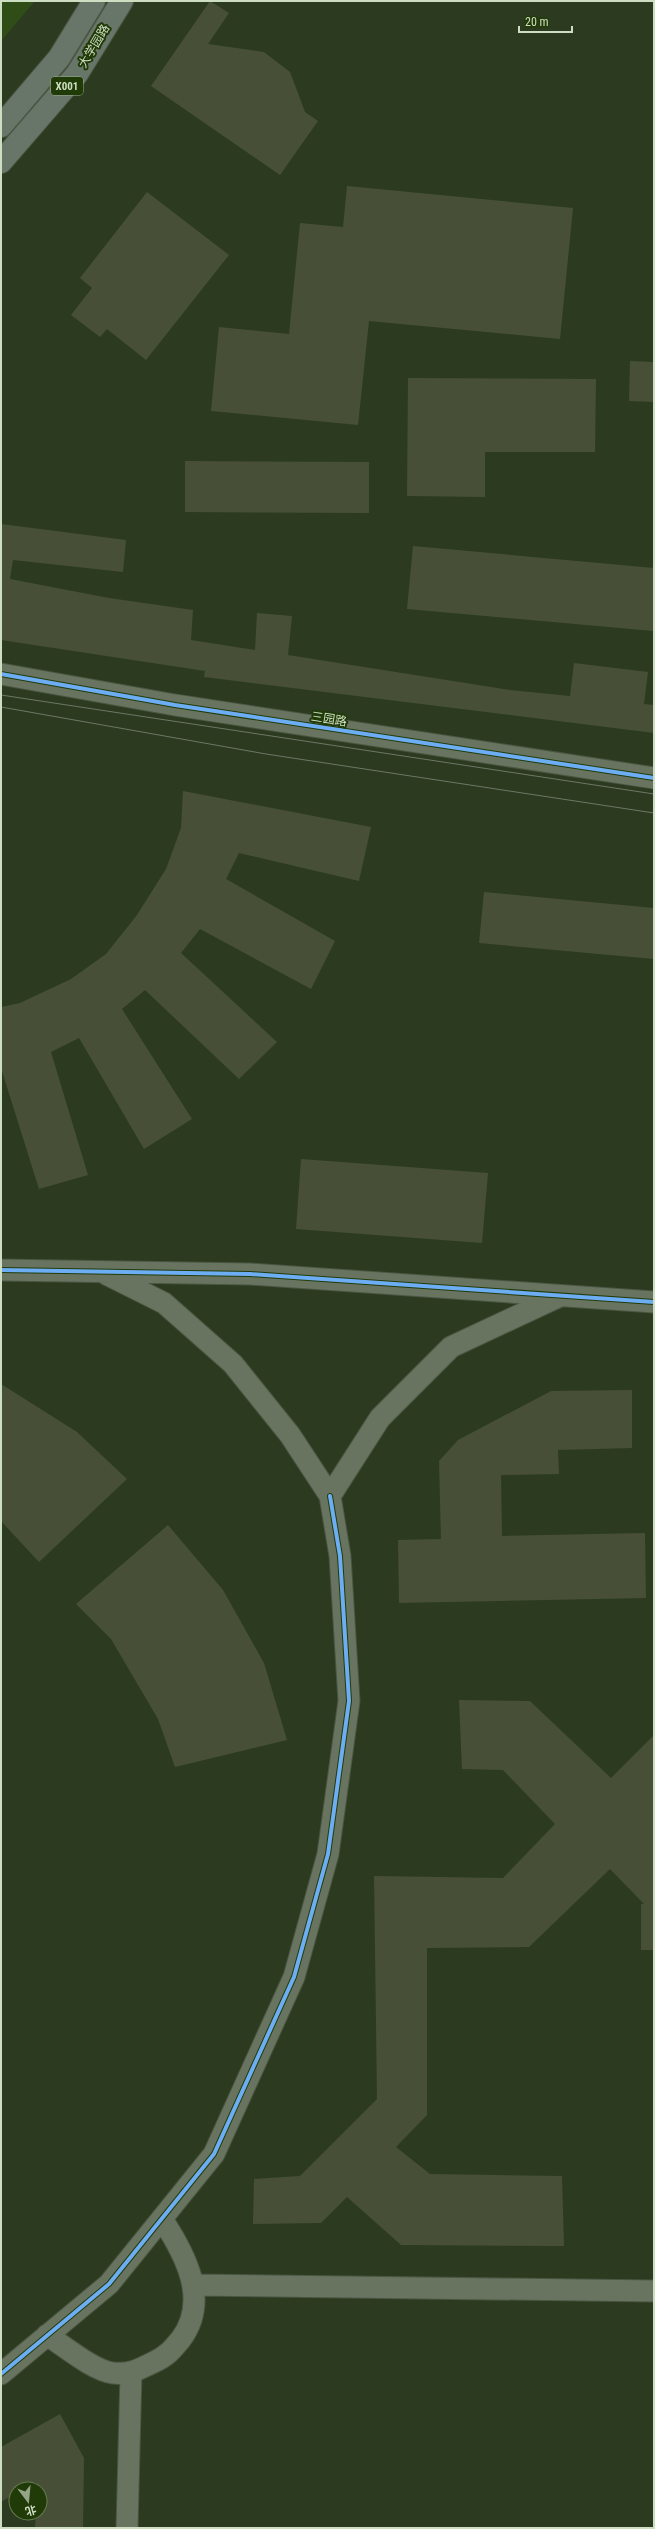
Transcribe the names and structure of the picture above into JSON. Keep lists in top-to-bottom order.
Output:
{
  "streets": {
    "main road": ["大学园路", "X001"],
    "street": ["三园路"]
  },
  "scale_bar": "20 m",
  "north": "bottom"
}
